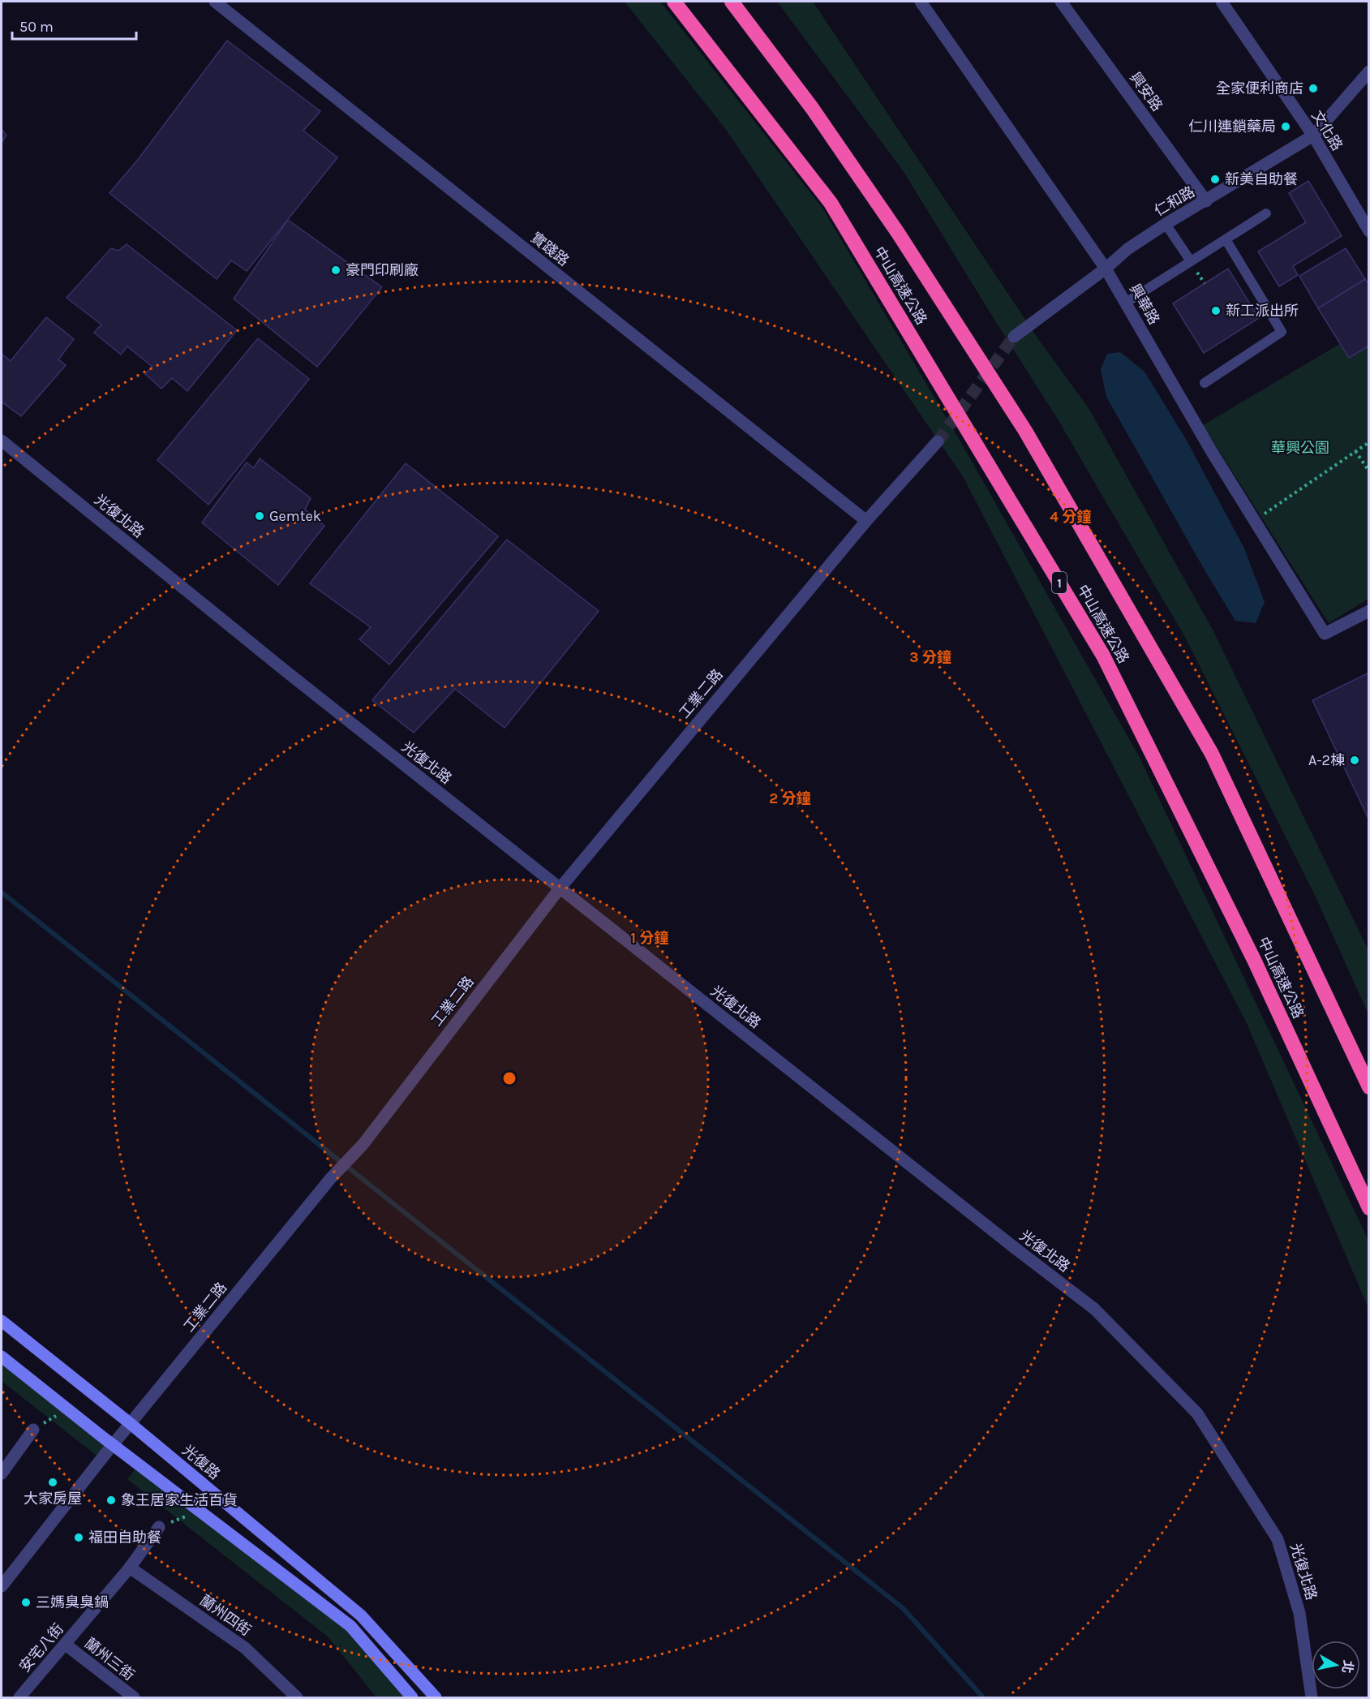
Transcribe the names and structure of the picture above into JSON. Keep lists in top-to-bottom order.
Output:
{
  "streets": {
    "highway": ["中山高速公路", "1"],
    "street": [
      "興安路",
      "文化路",
      "仁和路",
      "實踐路",
      "興華路",
      "光復北路",
      "工業二路",
      "光復路",
      "蘭州四街",
      "安宅八街",
      "蘭州三街"
    ]
  },
  "crossings": [
    ["興安路", "仁和路"],
    ["文化路", "仁和路"],
    ["仁和路", "興華路"],
    ["實踐路", "工業二路"],
    ["光復北路", "工業二路"],
    ["工業二路", "光復路"],
    ["蘭州四街", "安宅八街"],
    ["安宅八街", "蘭州三街"]
  ],
  "parks": ["華興公園"],
  "places": [
    "全家便利商店",
    "仁川連鎖藥局",
    "新美自助餐",
    "豪門印刷廠",
    "新工派出所",
    "Gemtek",
    "A-2棟",
    "大家房屋",
    "象王居家生活百貨",
    "福田自助餐",
    "三媽臭臭鍋"
  ],
  "scale_bar": "50 m",
  "north": "right",
  "rings": [
    "4 分鐘",
    "3 分鐘",
    "2 分鐘",
    "1 分鐘"
  ]
}
